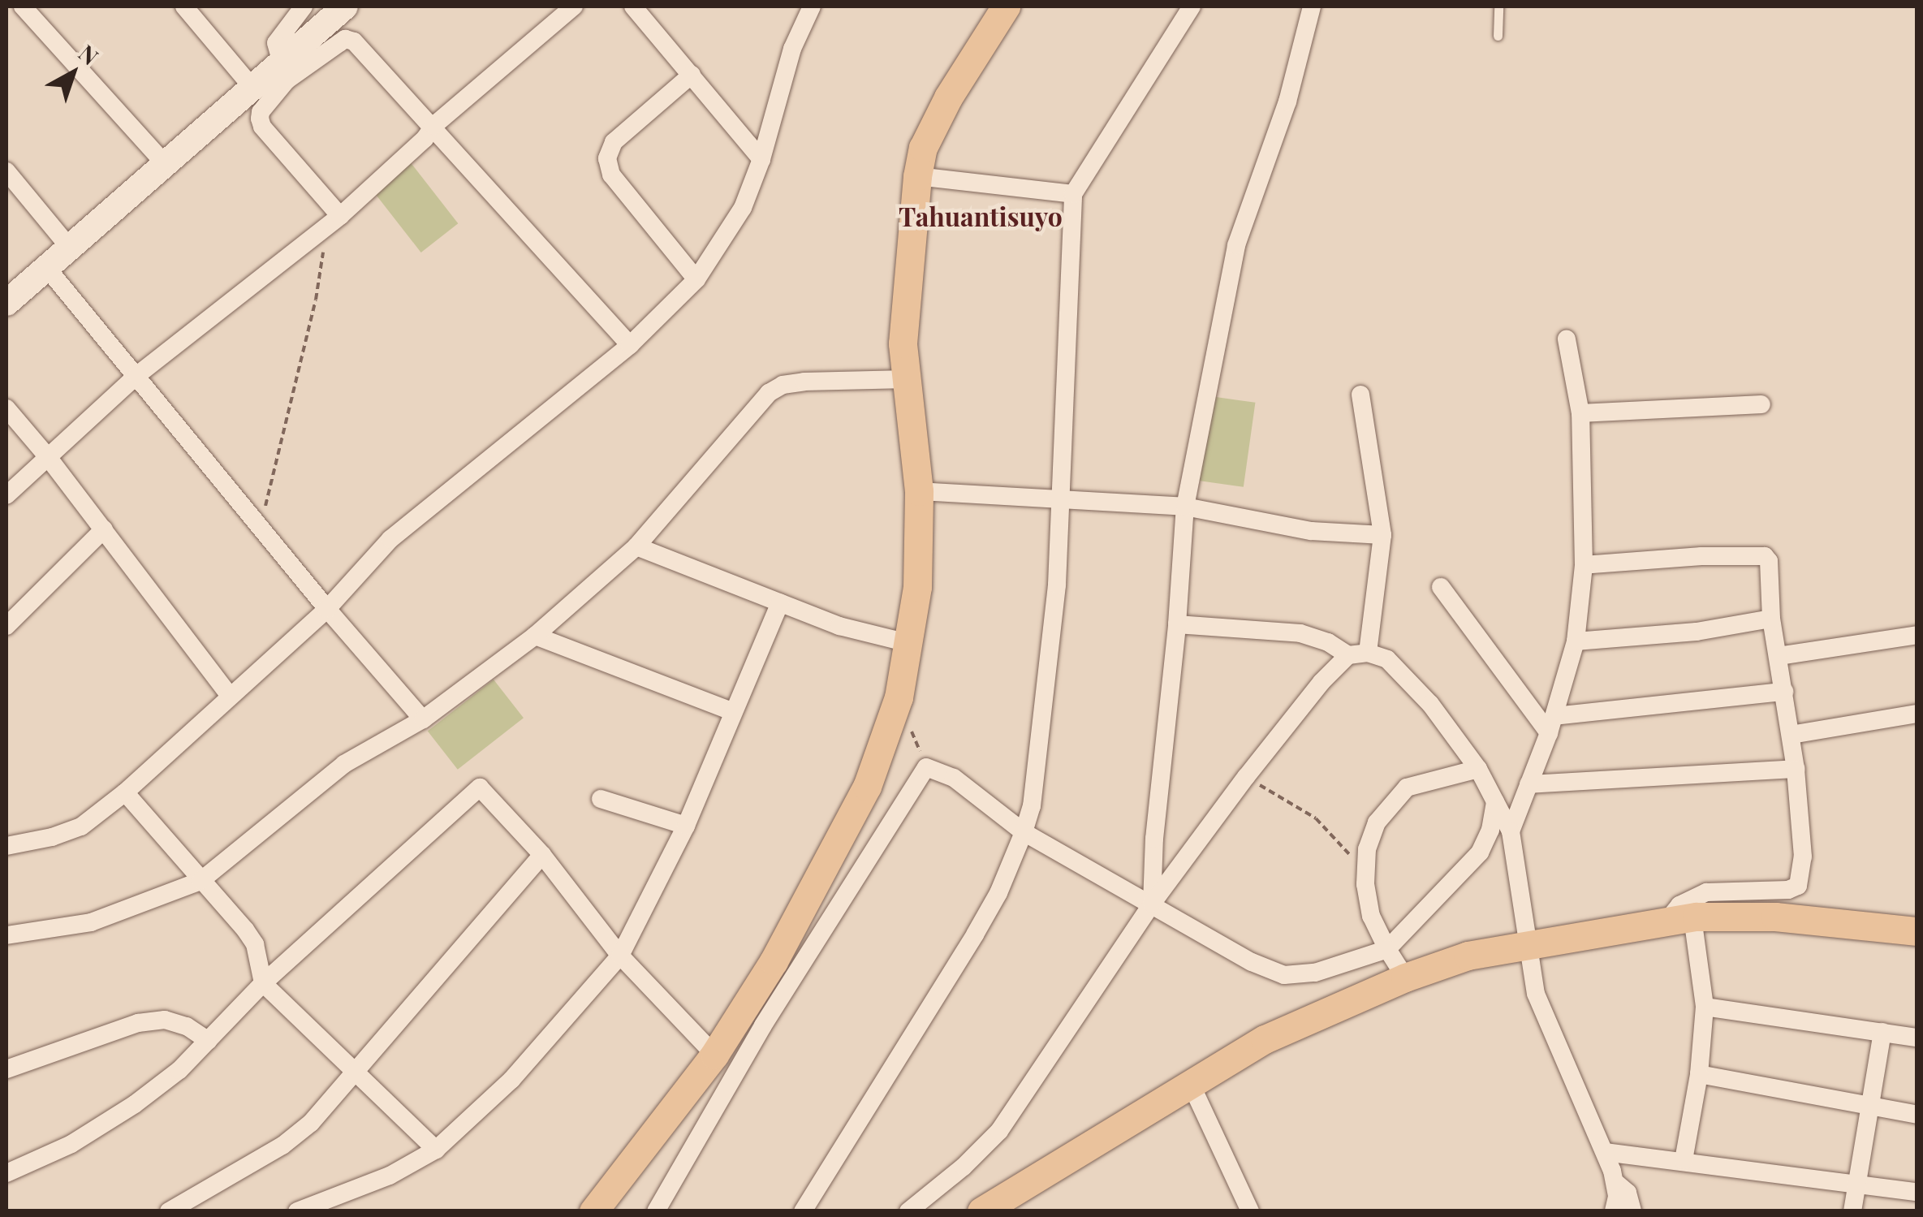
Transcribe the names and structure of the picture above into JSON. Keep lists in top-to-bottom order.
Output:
{
  "districts": ["Tahuantisuyo"],
  "north": "top right"
}
